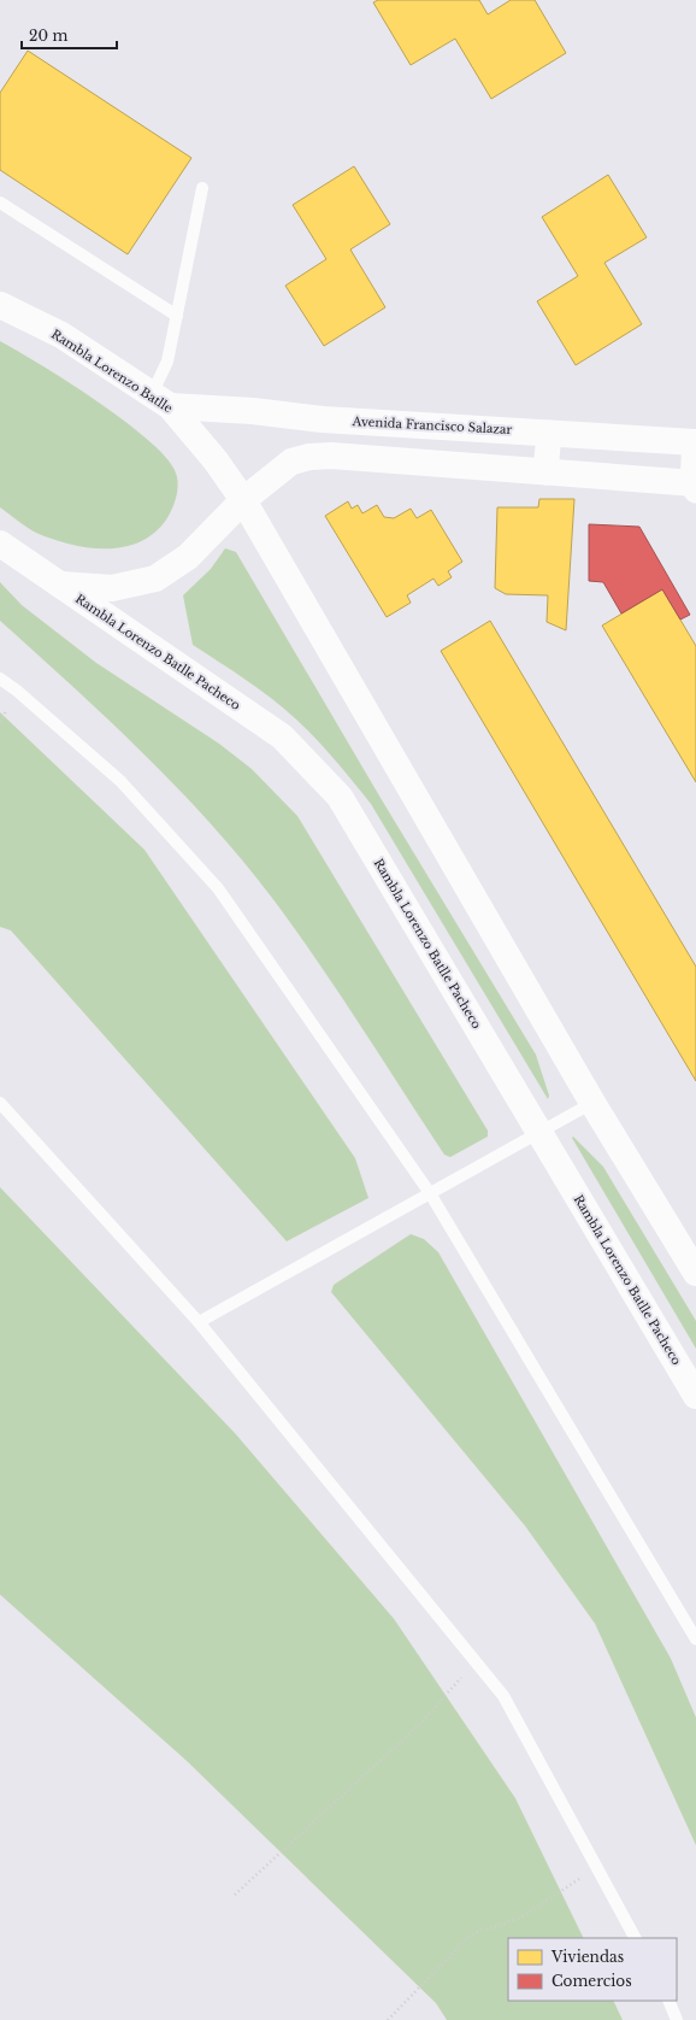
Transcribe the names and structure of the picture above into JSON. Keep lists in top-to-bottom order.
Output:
{
  "streets": {
    "main road": ["Rambla Lorenzo Batlle", "Avenida Francisco Salazar", "Rambla Lorenzo Batlle Pacheco"]
  },
  "crossings": [
    ["Rambla Lorenzo Batlle", "Avenida Francisco Salazar"]
  ],
  "legend": ["Viviendas", "Comercios"],
  "scale_bar": "20 m"
}
